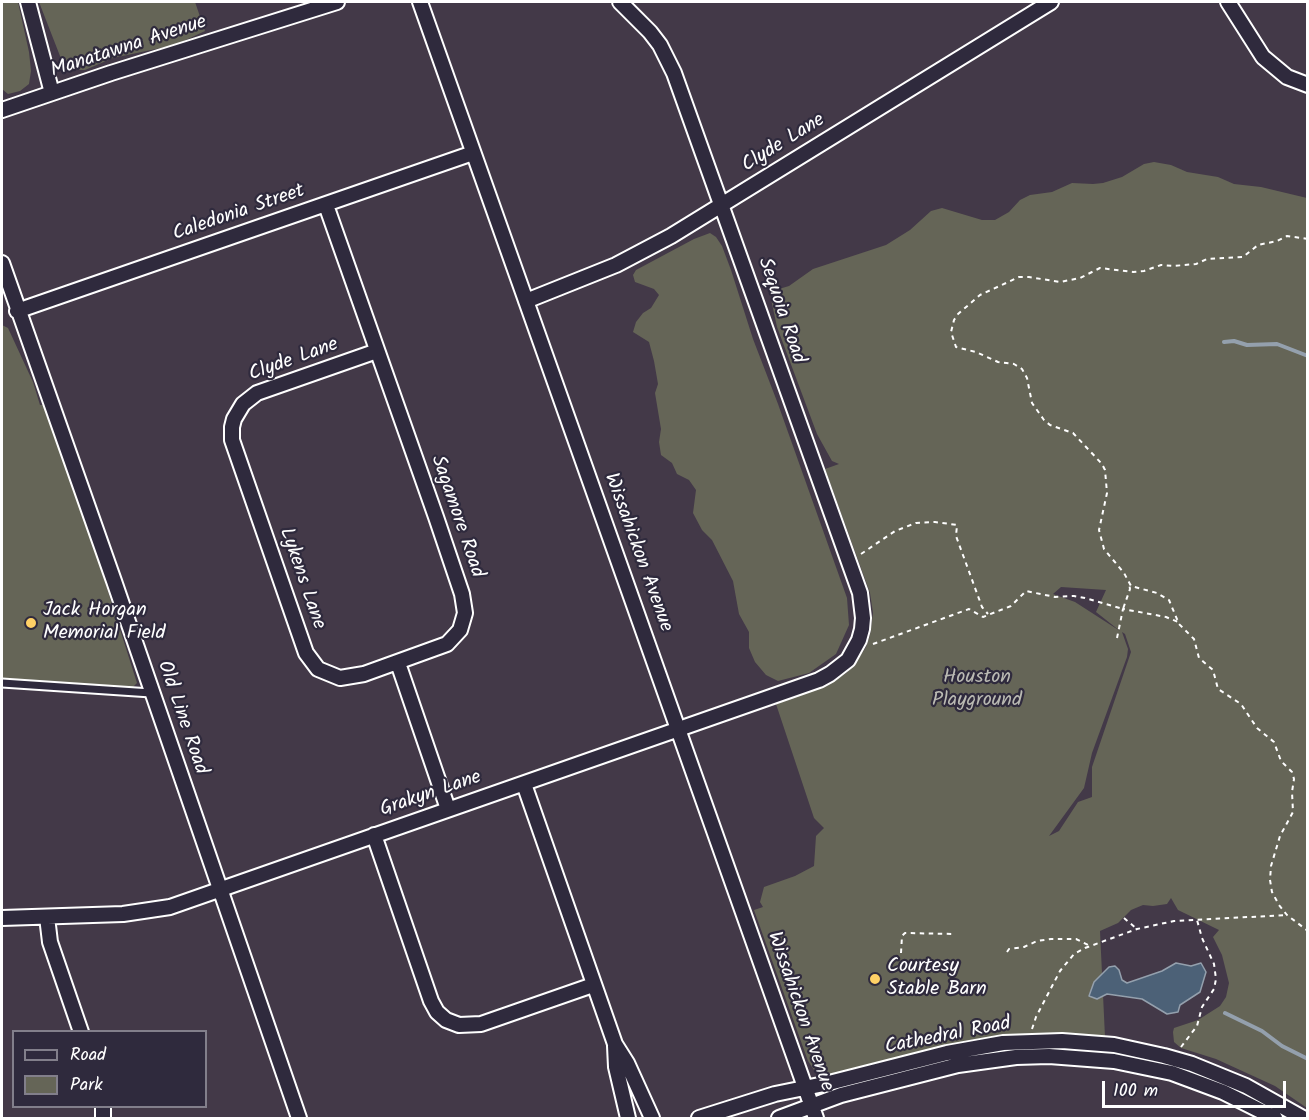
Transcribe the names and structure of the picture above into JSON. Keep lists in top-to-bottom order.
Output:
{
  "streets": {
    "street": [
      "Manatawna Avenue",
      "Clyde Lane",
      "Caledonia Street",
      "Sequoia Road",
      "Sagamore Road",
      "Wissahickon Avenue",
      "Lykens Lane",
      "Old Line Road",
      "Grakyn Lane",
      "Cathedral Road"
    ]
  },
  "crossings": [
    ["Clyde Lane", "Sequoia Road"],
    ["Clyde Lane", "Sagamore Road"],
    ["Clyde Lane", "Wissahickon Avenue"],
    ["Clyde Lane", "Lykens Lane"],
    ["Caledonia Street", "Sagamore Road"],
    ["Caledonia Street", "Wissahickon Avenue"],
    ["Caledonia Street", "Old Line Road"],
    ["Sequoia Road", "Grakyn Lane"],
    ["Sagamore Road", "Lykens Lane"],
    ["Wissahickon Avenue", "Grakyn Lane"],
    ["Wissahickon Avenue", "Cathedral Road"],
    ["Old Line Road", "Grakyn Lane"]
  ],
  "parks": ["Houston Playground"],
  "places": ["Jack Horgan Memorial Field", "Courtesy Stable Barn"],
  "legend": ["Road", "Park"],
  "scale_bar": "100 m"
}
